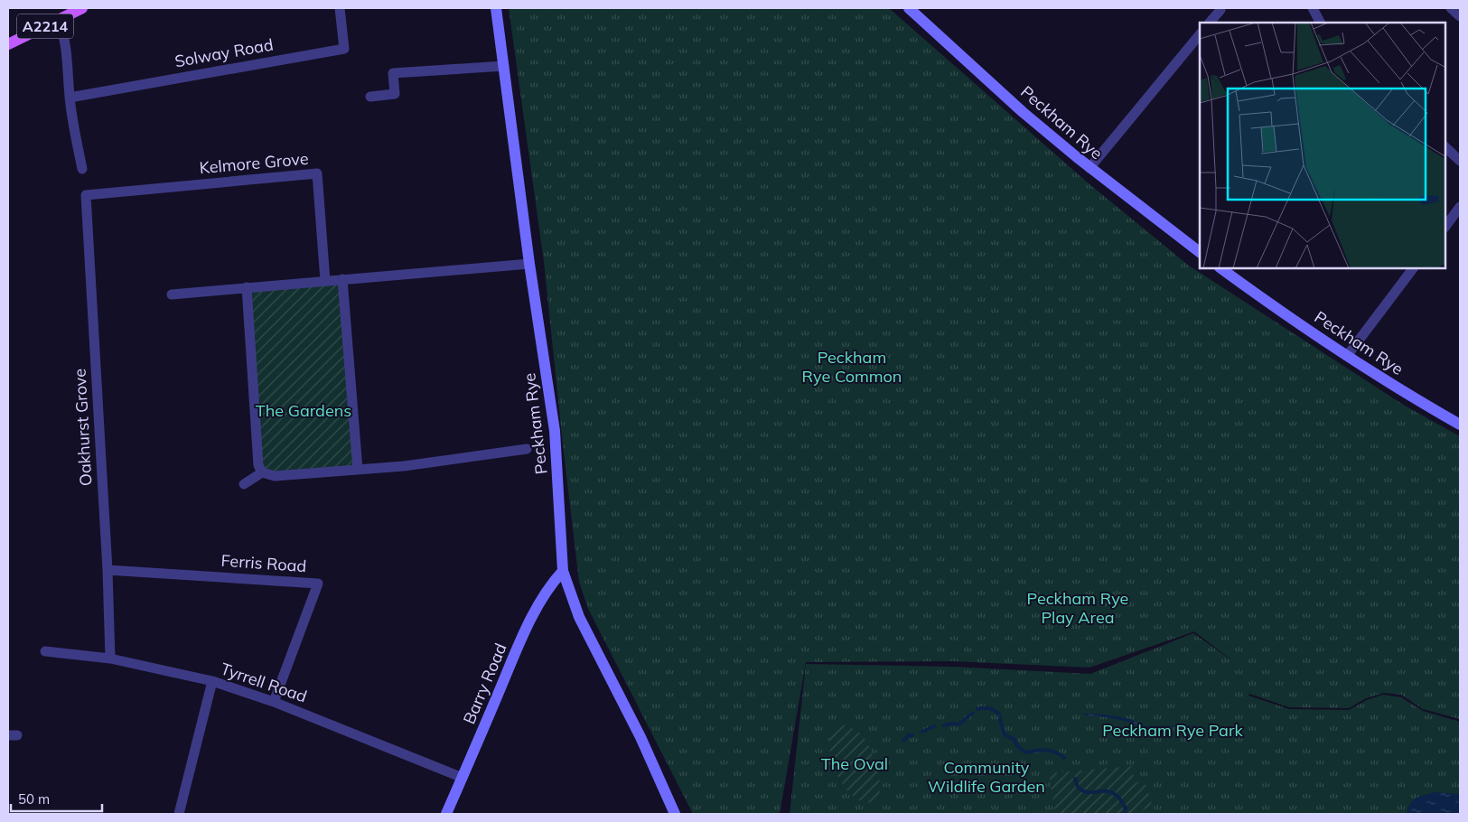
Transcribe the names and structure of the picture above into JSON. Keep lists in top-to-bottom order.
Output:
{
  "streets": {
    "main road": ["A2214", "Peckham Rye", "Barry Road"],
    "street": [
      "Solway Road",
      "Kelmore Grove",
      "Oakhurst Grove",
      "Ferris Road",
      "Tyrrell Road"
    ]
  },
  "crossings": [
    ["Peckham Rye", "Barry Road"],
    ["Kelmore Grove", "Oakhurst Grove"],
    ["Oakhurst Grove", "Ferris Road"],
    ["Oakhurst Grove", "Tyrrell Road"],
    ["Ferris Road", "Tyrrell Road"],
    ["Tyrrell Road", "Barry Road"]
  ],
  "parks": [
    "Peckham Rye Common",
    "The Gardens",
    "Peckham Rye Play Area",
    "Peckham Rye Park",
    "The Oval",
    "Community Wildlife Garden"
  ],
  "scale_bar": "50 m"
}
